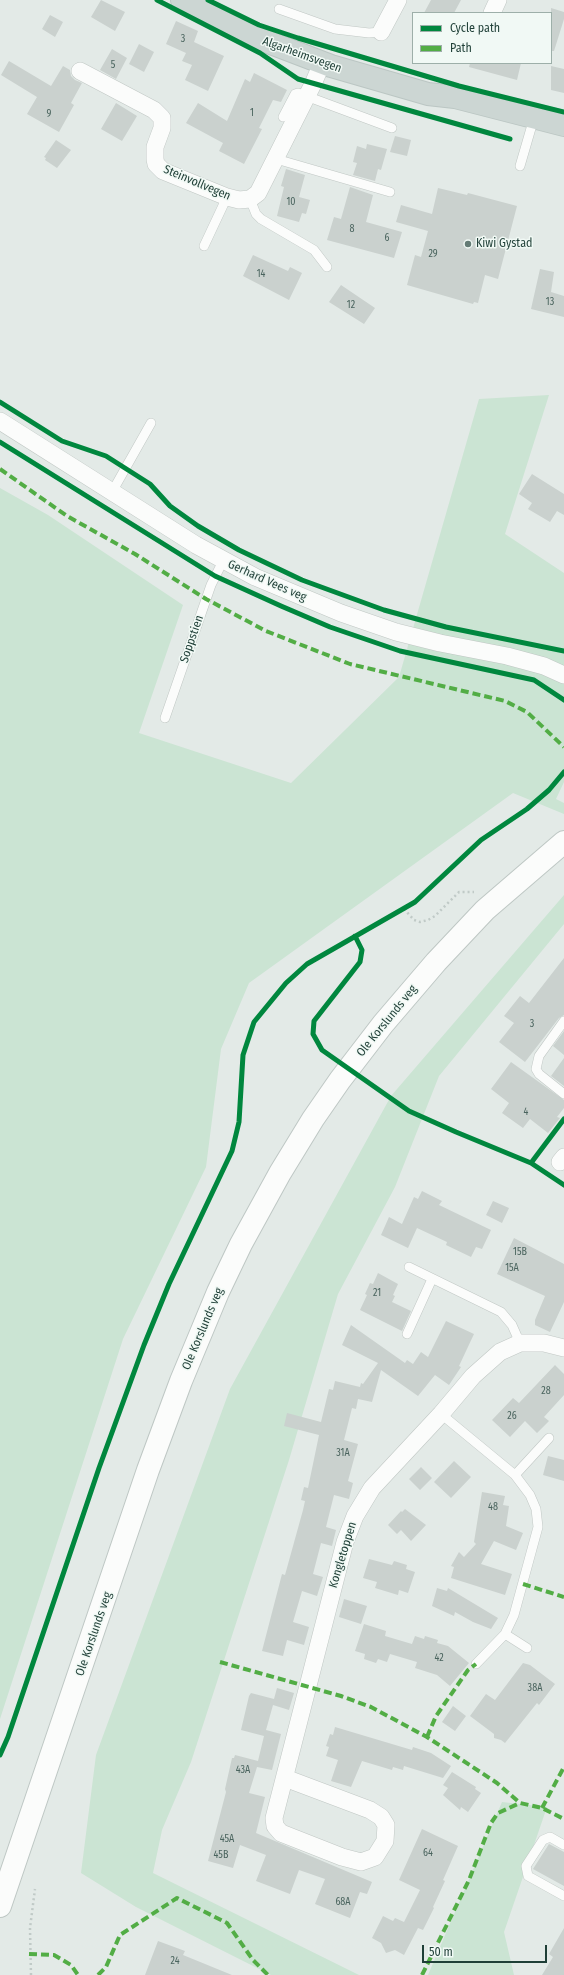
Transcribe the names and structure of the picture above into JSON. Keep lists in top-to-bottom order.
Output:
{
  "streets": {
    "main road": ["Algarheimsvegen"],
    "street": [
      "Steinvollvegen",
      "Gerhard Vees veg",
      "Ole Korslunds veg",
      "Kongletoppen"
    ],
    "lane": ["Soppstien"]
  },
  "crossings": [
    ["Gerhard Vees veg", "Soppstien"]
  ],
  "places": ["Kiwi Gystad"],
  "house_numbers": [
    "3",
    "5",
    "1",
    "9",
    "10",
    "8",
    "6",
    "29",
    "14",
    "13",
    "12",
    "3",
    "4",
    "15B",
    "15A",
    "21",
    "28",
    "26",
    "31A",
    "48",
    "42",
    "38A",
    "43A",
    "45A",
    "64",
    "45B",
    "68A",
    "24"
  ],
  "legend": ["Cycle path", "Path"],
  "scale_bar": "50 m"
}
